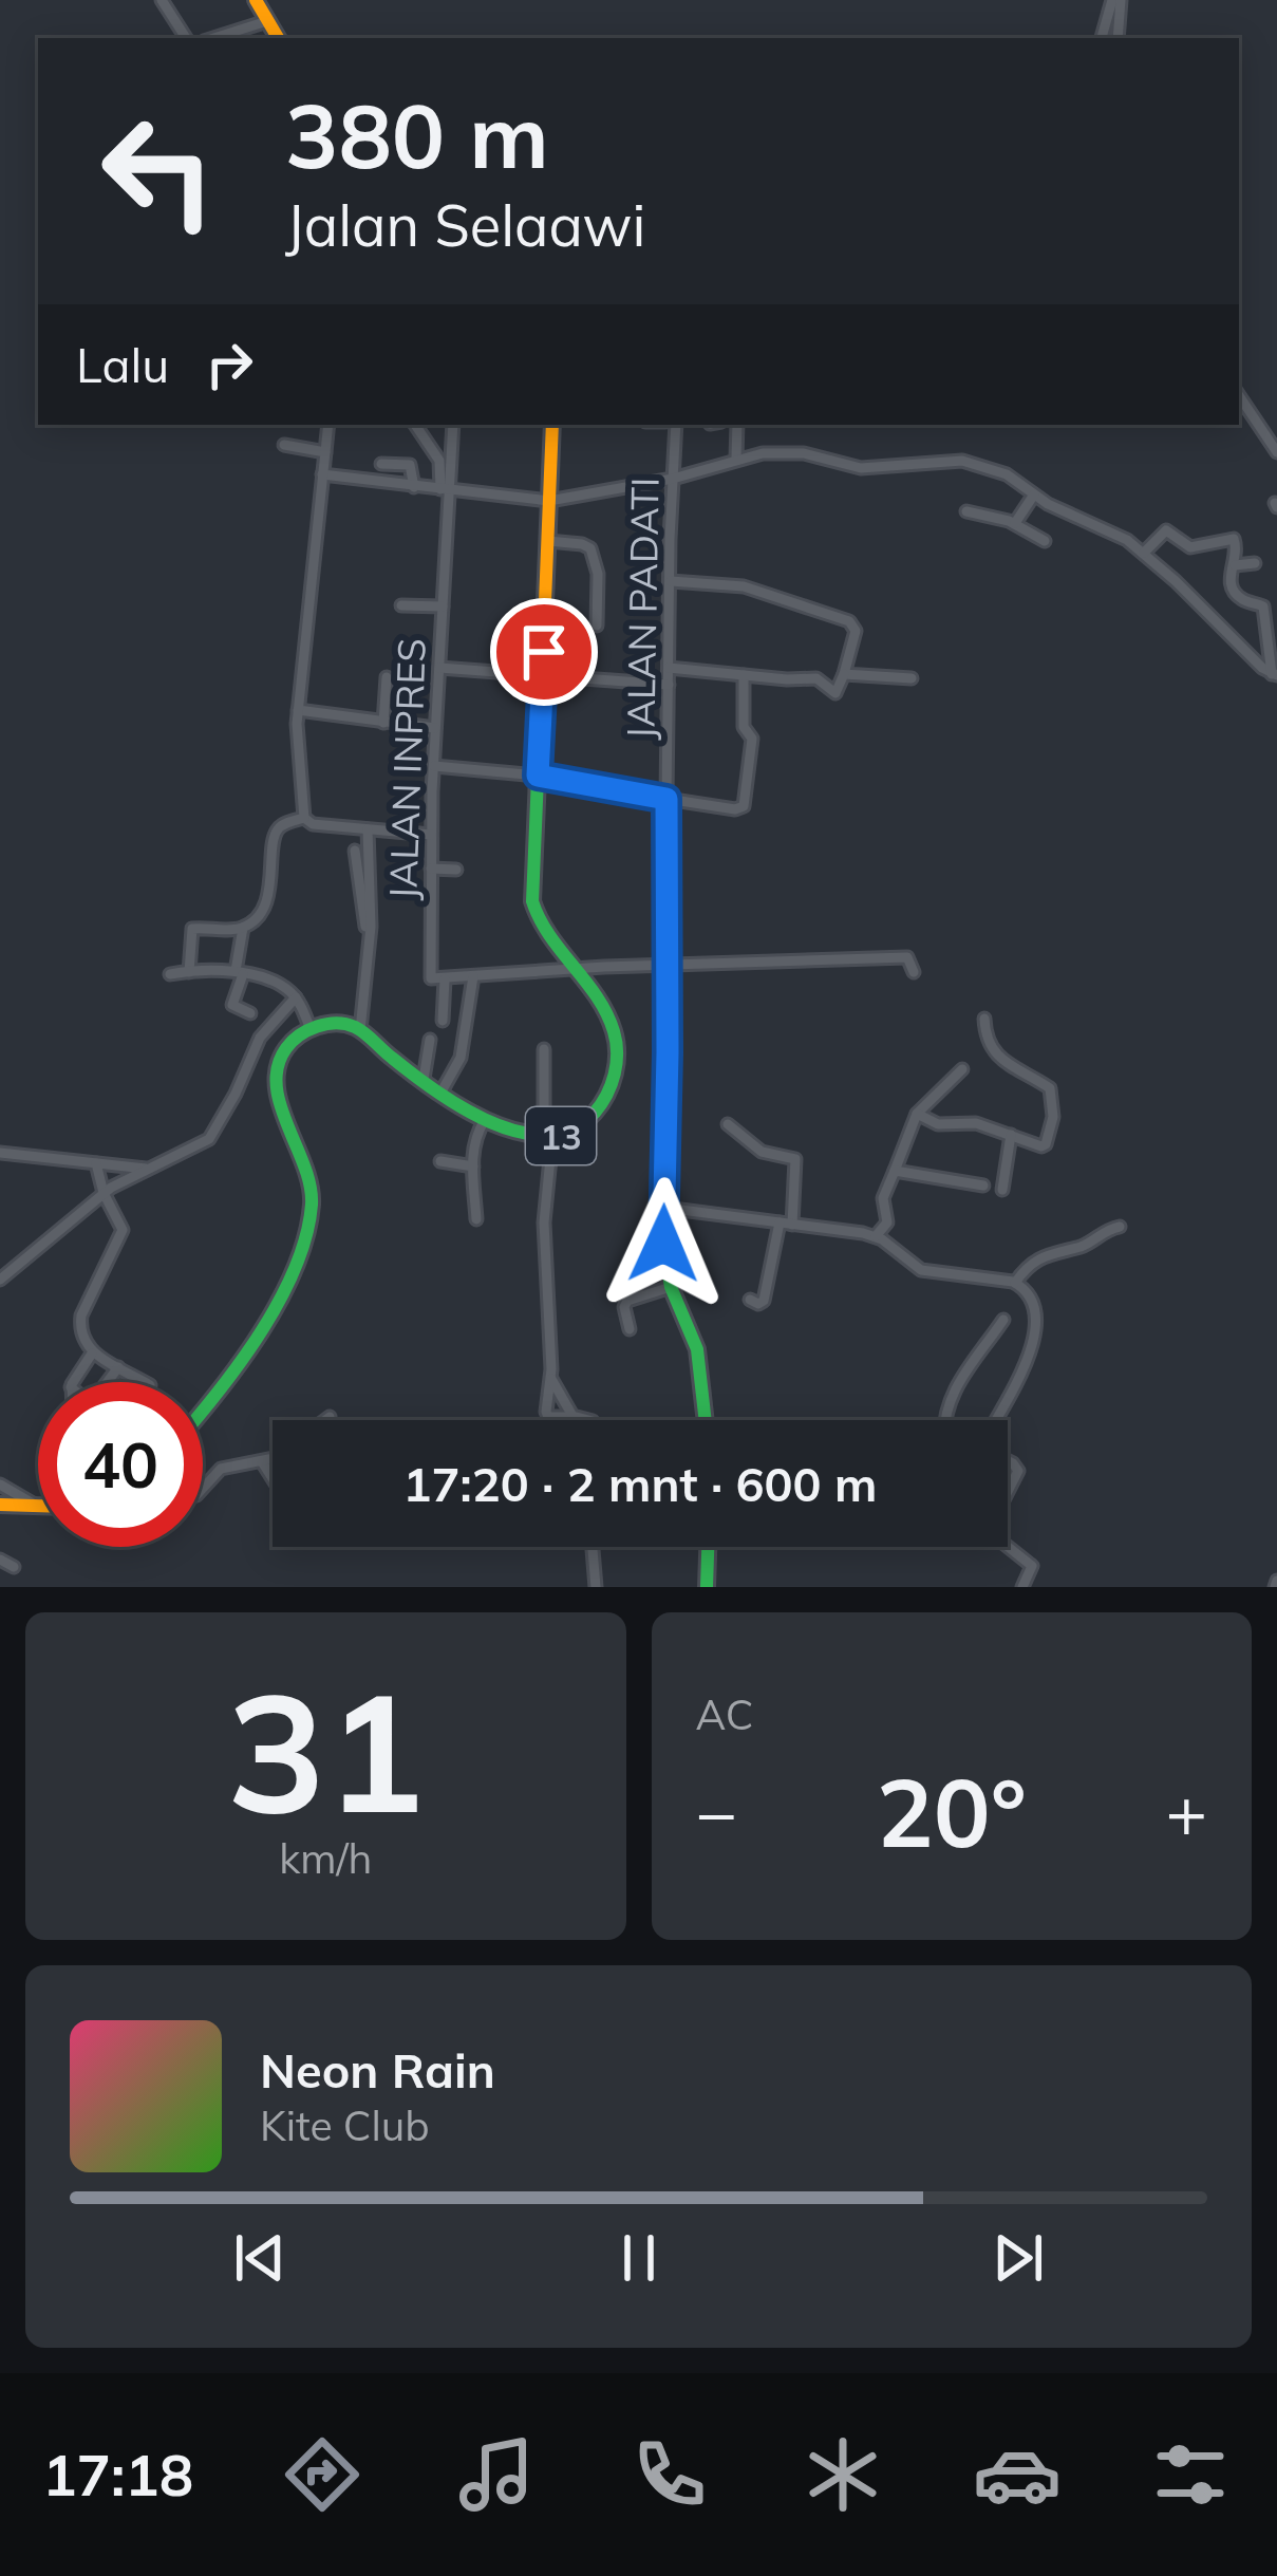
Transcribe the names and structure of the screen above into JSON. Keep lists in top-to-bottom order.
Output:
{
  "streets": {
    "main road": ["13"],
    "street": ["JALAN PADATI", "JALAN INPRES"]
  },
  "page": {
    "turn": ["380 m", "Jalan Selaawi"],
    "then": "Lalu",
    "limit": "40",
    "trip": "17:20 · 2 mnt · 600 m",
    "tile": [
      ["31", "km/h"],
      "AC"
    ],
    "heat": ["−", "20°", "+"],
    "song": ["Neon Rain", "Kite Club"],
    "tabs": "17:18"
  }
}
